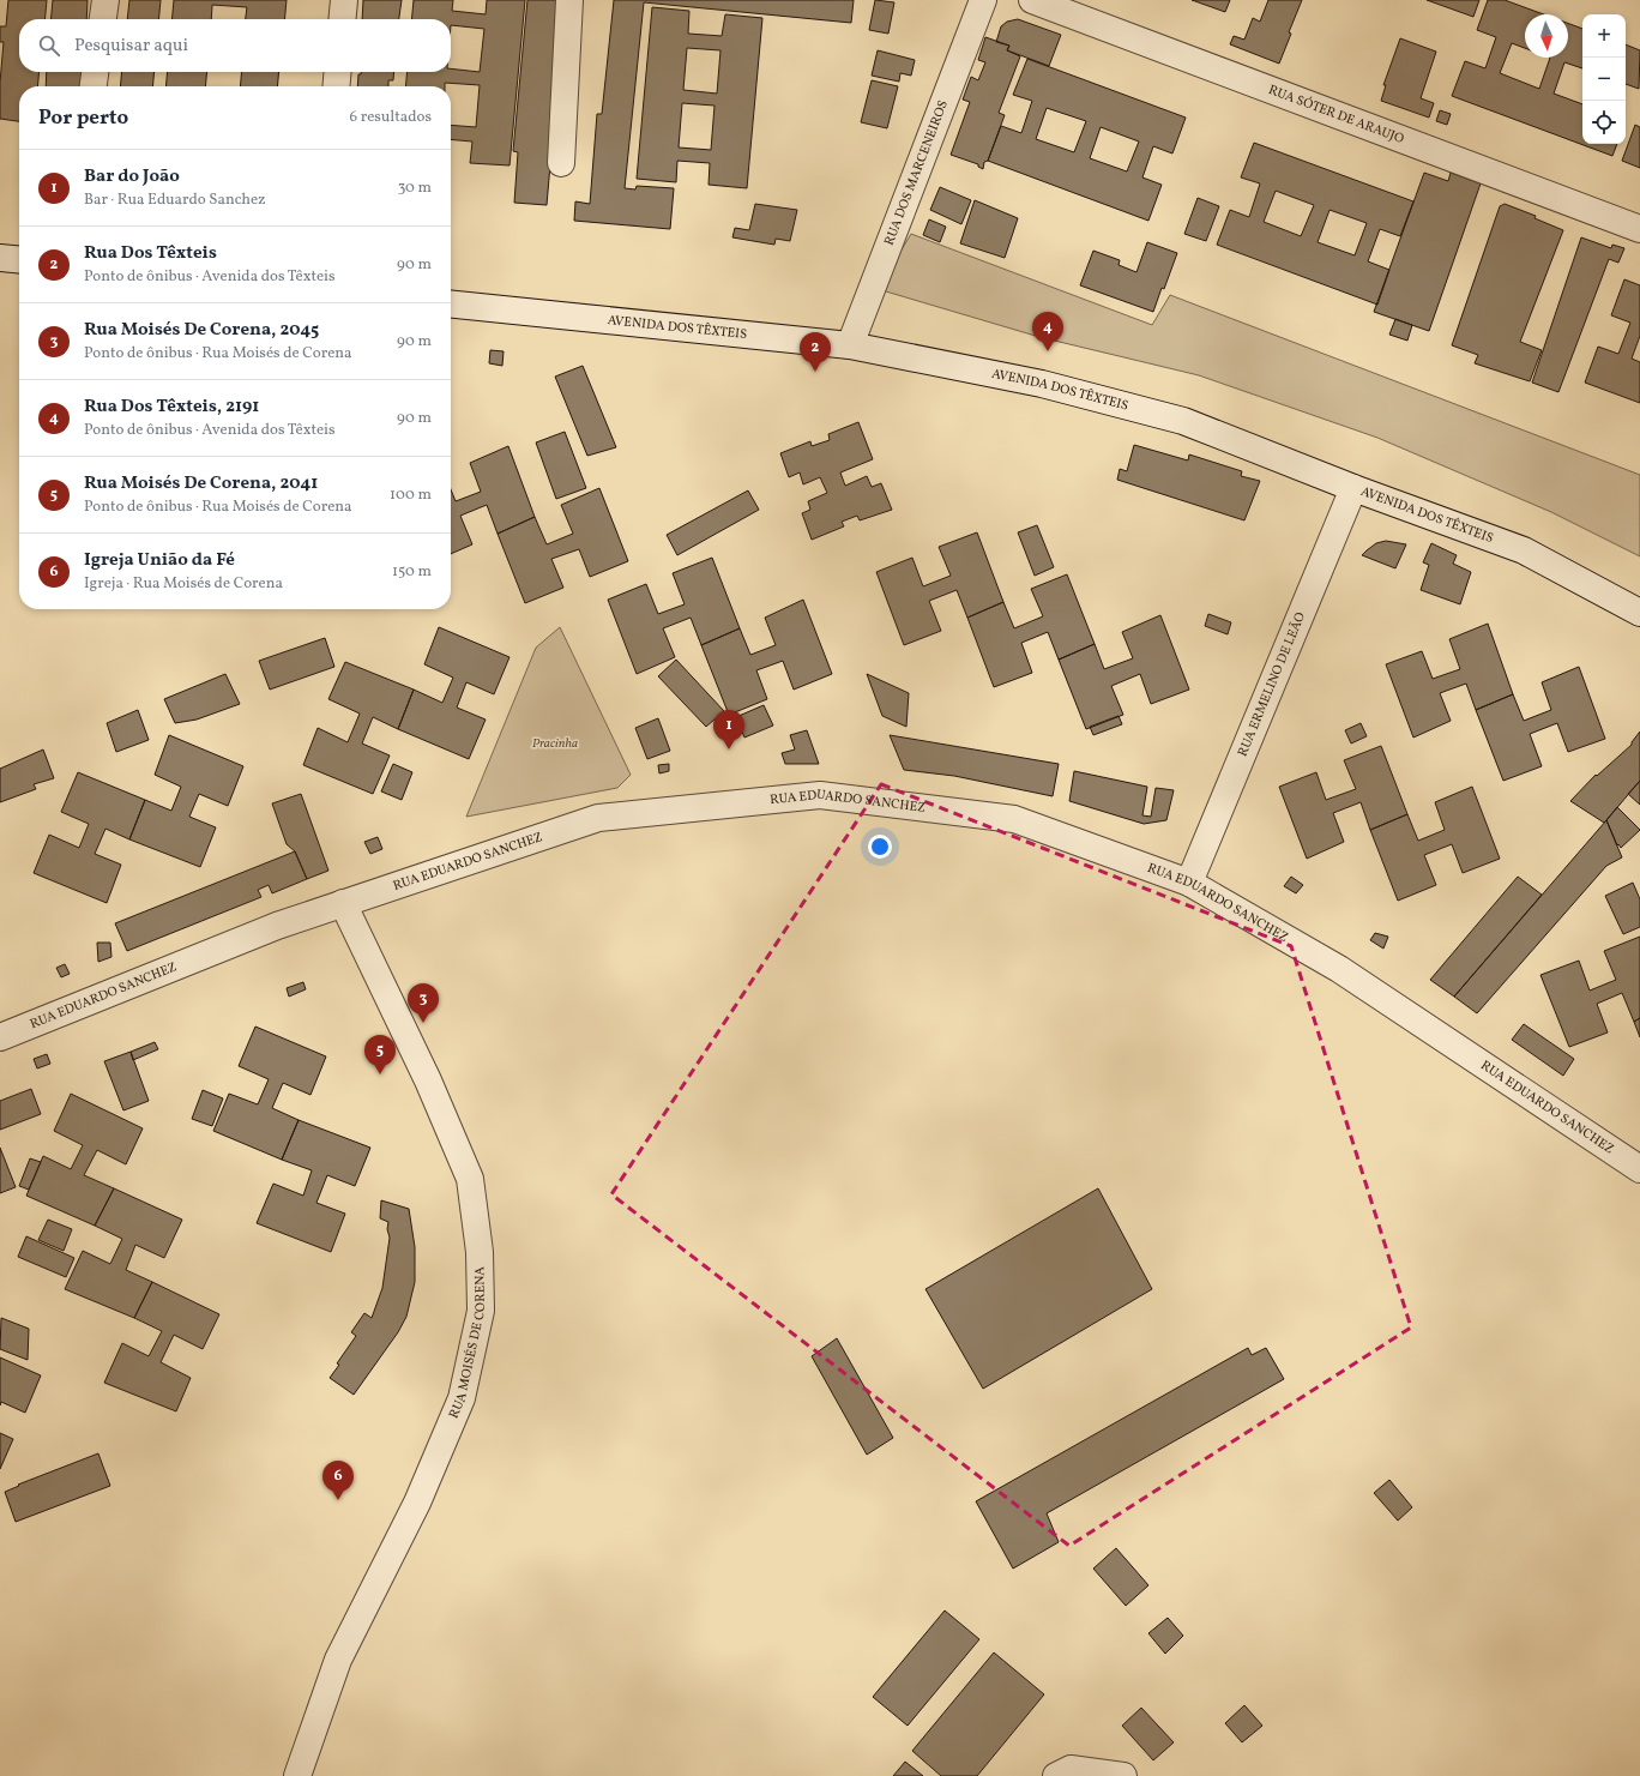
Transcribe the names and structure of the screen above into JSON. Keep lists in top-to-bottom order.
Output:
{
  "streets": {
    "street": [
      "RUA SÓTER DE ARAUJO",
      "RUA DOS MARCENEIROS",
      "AVENIDA DOS TÊXTEIS",
      "RUA ERMELINO DE LEÃO",
      "RUA EDUARDO SANCHEZ",
      "RUA MOISÉS DE CORENA"
    ]
  },
  "crossings": [
    ["RUA DOS MARCENEIROS", "AVENIDA DOS TÊXTEIS"],
    ["AVENIDA DOS TÊXTEIS", "RUA ERMELINO DE LEÃO"],
    ["RUA ERMELINO DE LEÃO", "RUA EDUARDO SANCHEZ"],
    ["RUA EDUARDO SANCHEZ", "RUA MOISÉS DE CORENA"]
  ],
  "parks": ["Pracinha"],
  "north": "bottom",
  "page": {
    "map_buttons": ["+", "−"],
    "search": "Pesquisar aqui",
    "heading": ["Por perto", "6 resultados"],
    "list": [
      {
        "mark": "1",
        "name": "Bar do João",
        "note": "Bar · Rua Eduardo Sanchez",
        "value": "30 m"
      },
      {
        "mark": "2",
        "name": "Rua Dos Têxteis",
        "note": "Ponto de ônibus · Avenida dos Têxteis",
        "value": "90 m"
      },
      {
        "mark": "3",
        "name": "Rua Moisés De Corena, 2045",
        "note": "Ponto de ônibus · Rua Moisés de Corena",
        "value": "90 m"
      },
      {
        "mark": "4",
        "name": "Rua Dos Têxteis, 2191",
        "note": "Ponto de ônibus · Avenida dos Têxteis",
        "value": "90 m"
      },
      {
        "mark": "5",
        "name": "Rua Moisés De Corena, 2041",
        "note": "Ponto de ônibus · Rua Moisés de Corena",
        "value": "100 m"
      },
      {
        "mark": "6",
        "name": "Igreja União da Fé",
        "note": "Igreja · Rua Moisés de Corena",
        "value": "150 m"
      }
    ],
    "pins": [
      "4",
      "2",
      "1",
      "3",
      "5",
      "6"
    ]
  }
}
